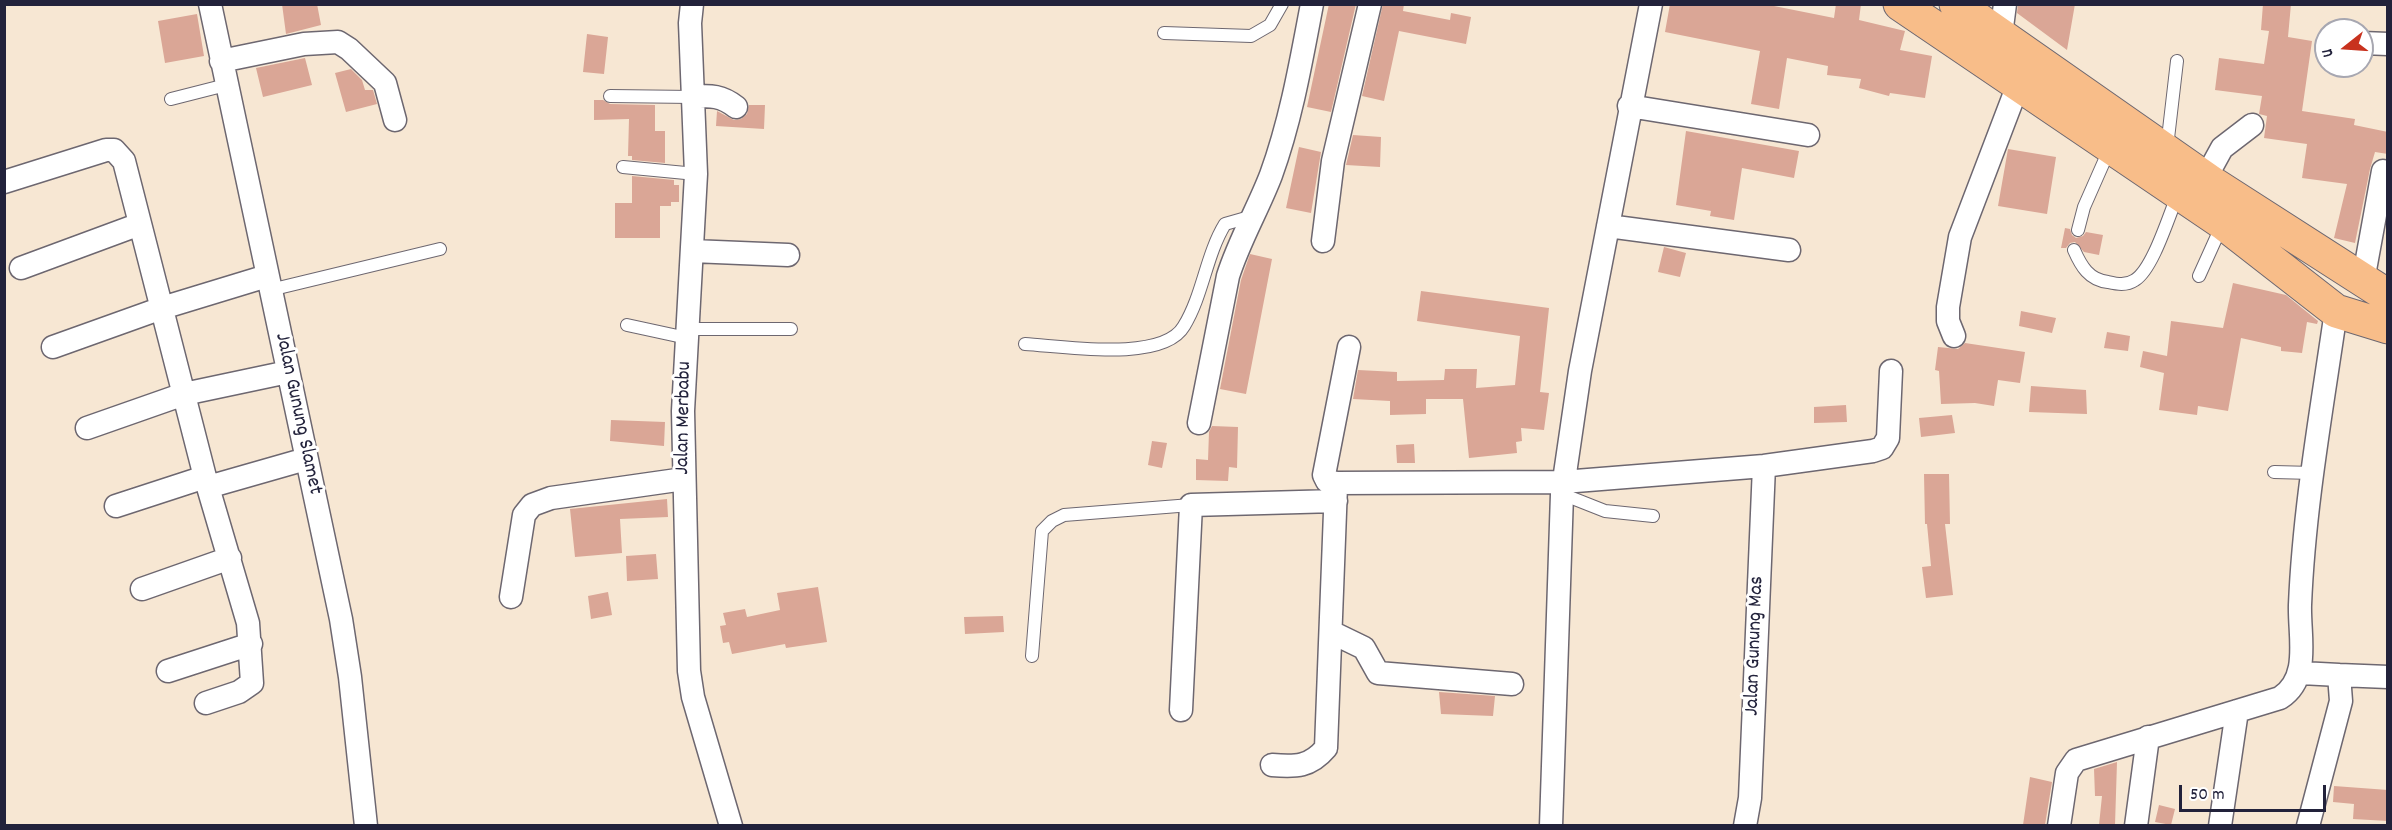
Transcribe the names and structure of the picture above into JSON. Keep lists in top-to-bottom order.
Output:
{
  "streets": {
    "street": ["Jalan Gunung Slamet", "Jalan Merbabu", "Jalan Gunung Mas"]
  },
  "scale_bar": "50 m",
  "north": "left"
}
